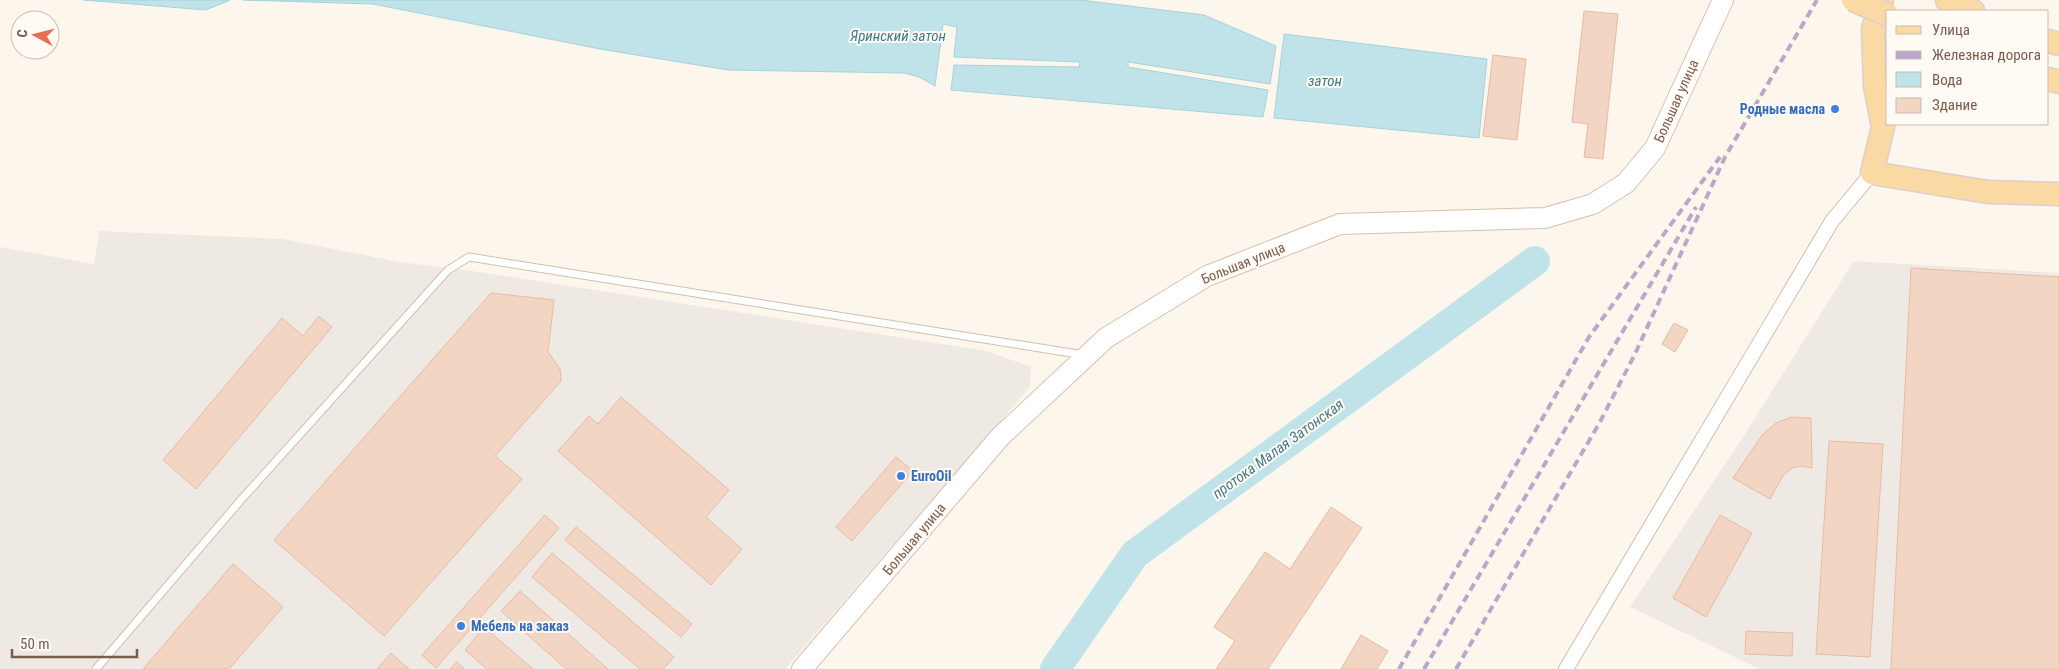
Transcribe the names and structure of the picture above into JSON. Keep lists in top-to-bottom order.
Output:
{
  "streets": {
    "main road": ["Большая улица"]
  },
  "water": ["Яринский затон", "затон", "протока Малая Затонская"],
  "places": ["Родные масла", "EuroOil", "Мебель на заказ"],
  "legend": [
    "Улица",
    "Железная дорога",
    "Вода",
    "Здание"
  ],
  "scale_bar": "50 m",
  "north": "left"
}
